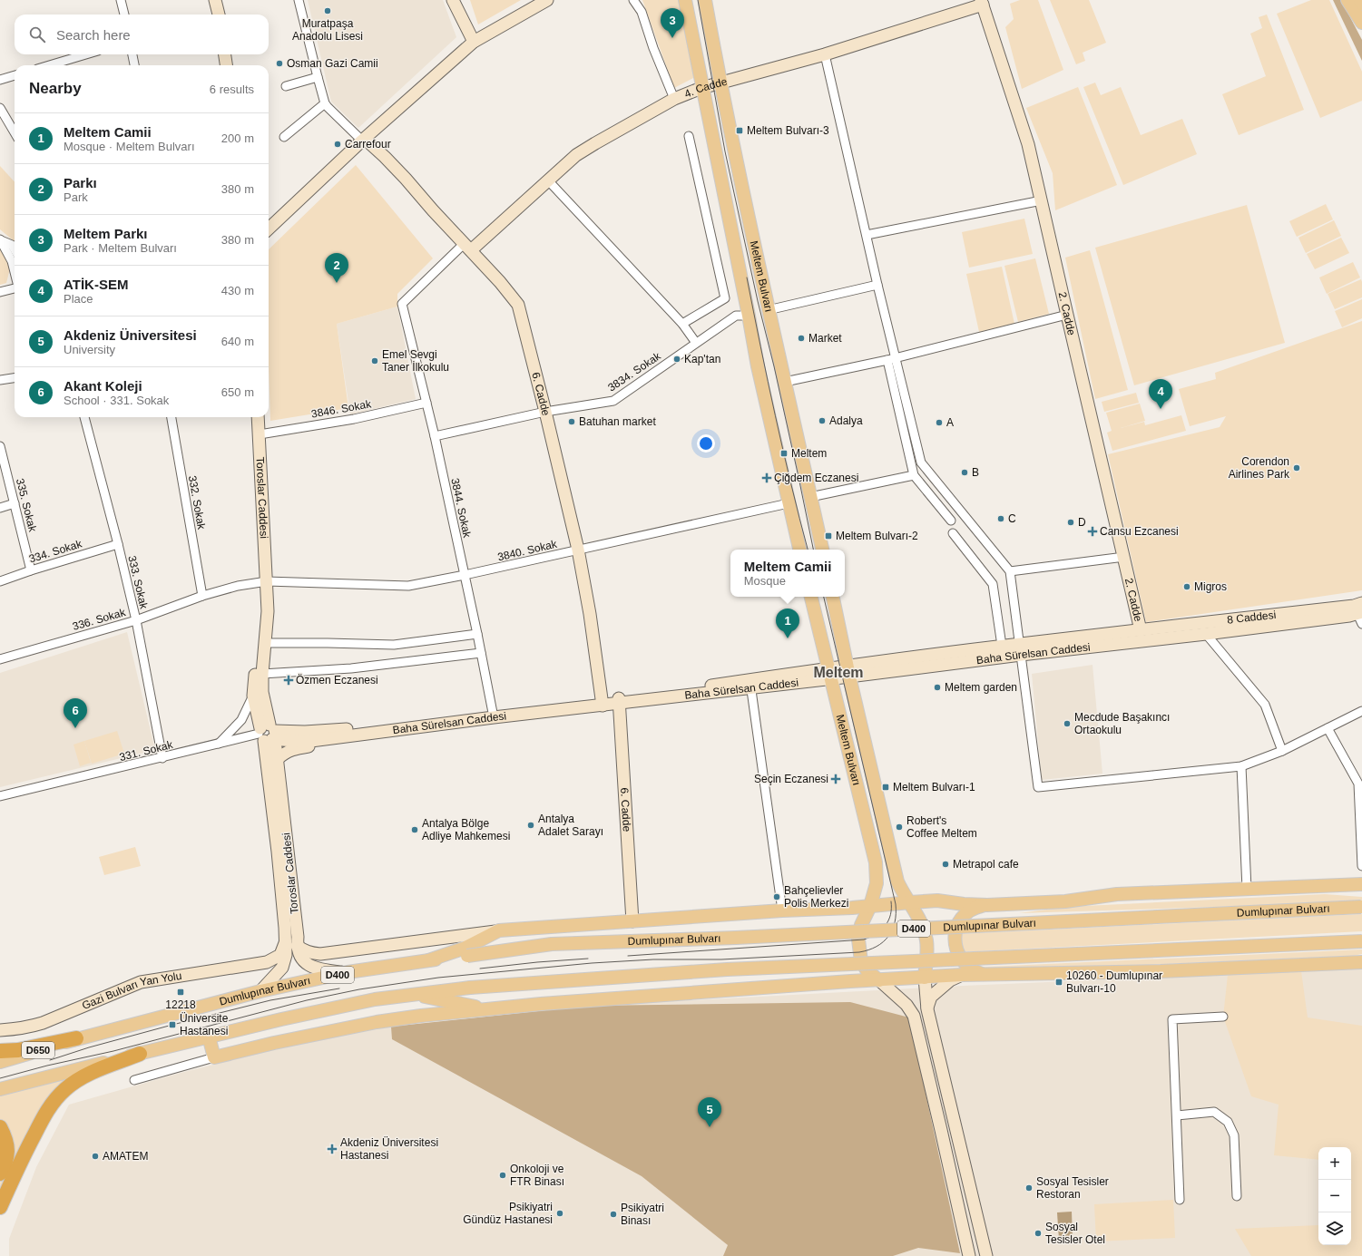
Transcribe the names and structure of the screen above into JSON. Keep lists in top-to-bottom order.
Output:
{
  "streets": {
    "highway": ["D400"],
    "main road": [
      "4. Cadde",
      "Meltem Bulvarı",
      "2. Cadde",
      "6. Cadde",
      "Toroslar Caddesi",
      "8 Caddesi",
      "Baha Sürelsan Caddesi",
      "Dumlupınar Bulvarı",
      "Gazi Bulvarı Yan Yolu",
      "D650"
    ],
    "street": [
      "3834. Sokak",
      "3846. Sokak",
      "332. Sokak",
      "335. Sokak",
      "3844. Sokak",
      "3840. Sokak",
      "334. Sokak",
      "333. Sokak",
      "336. Sokak",
      "331. Sokak"
    ]
  },
  "crossings": [
    ["4. Cadde", "Meltem Bulvarı"],
    ["4. Cadde", "2. Cadde"],
    ["4. Cadde", "6. Cadde"],
    ["4. Cadde", "3844. Sokak"],
    ["Meltem Bulvarı", "3834. Sokak"],
    ["Meltem Bulvarı", "3840. Sokak"],
    ["Meltem Bulvarı", "Baha Sürelsan Caddesi"],
    ["2. Cadde", "8 Caddesi"],
    ["2. Cadde", "Baha Sürelsan Caddesi"],
    ["3834. Sokak", "6. Cadde"],
    ["3834. Sokak", "3844. Sokak"],
    ["6. Cadde", "3844. Sokak"],
    ["6. Cadde", "3840. Sokak"],
    ["6. Cadde", "Baha Sürelsan Caddesi"],
    ["3846. Sokak", "Toroslar Caddesi"],
    ["3846. Sokak", "3844. Sokak"],
    ["Toroslar Caddesi", "3840. Sokak"],
    ["Toroslar Caddesi", "336. Sokak"],
    ["Toroslar Caddesi", "Baha Sürelsan Caddesi"],
    ["Toroslar Caddesi", "331. Sokak"],
    ["Toroslar Caddesi", "Dumlupınar Bulvarı"],
    ["332. Sokak", "336. Sokak"],
    ["335. Sokak", "334. Sokak"],
    ["3844. Sokak", "3840. Sokak"],
    ["3844. Sokak", "Baha Sürelsan Caddesi"],
    ["3840. Sokak", "336. Sokak"],
    ["334. Sokak", "333. Sokak"],
    ["333. Sokak", "336. Sokak"],
    ["333. Sokak", "331. Sokak"],
    ["8 Caddesi", "Baha Sürelsan Caddesi"],
    ["Baha Sürelsan Caddesi", "331. Sokak"],
    ["Dumlupınar Bulvarı", "D400"]
  ],
  "districts": ["Meltem"],
  "places": {
    "other": [
      "Muratpaşa Anadolu Lisesi",
      "Osman Gazi Camii",
      "Carrefour",
      "Market",
      "Kap'tan",
      "Emel Sevgi Taner İlkokulu",
      "Adalya",
      "Batuhan market",
      "A",
      "Corendon Airlines Park",
      "B",
      "C",
      "D",
      "Migros",
      "Meltem garden",
      "Mecdude Başakıncı Ortaokulu",
      "Antalya Adalet Sarayı",
      "Robert's Coffee Meltem",
      "Antalya Bölge Adliye Mahkemesi",
      "Metrapol cafe",
      "Bahçelievler Polis Merkezi",
      "AMATEM",
      "Onkoloji ve FTR Binası",
      "Sosyal Tesisler Restoran",
      "Psikiyatri Gündüz Hastanesi",
      "Psikiyatri Binası",
      "Sosyal Tesisler Otel"
    ],
    "transit": [
      "Meltem Bulvarı-3",
      "Meltem",
      "Meltem Bulvarı-2",
      "Meltem Bulvarı-1",
      "10260 - Dumlupınar Bulvarı-10",
      "12218",
      "Üniversite Hastanesi"
    ],
    "health": [
      "Çiğdem Eczanesi",
      "Cansu Ezcanesi",
      "Özmen Eczanesi",
      "Seçin Eczanesi",
      "Akdeniz Üniversitesi Hastanesi"
    ]
  },
  "page": {
    "pins": [
      "3",
      "2",
      "4",
      "1",
      "6",
      "5"
    ],
    "search": "Search here",
    "heading": ["Nearby", "6 results"],
    "list": [
      {
        "mark": "1",
        "name": "Meltem Camii",
        "note": "Mosque · Meltem Bulvarı",
        "value": "200 m"
      },
      {
        "mark": "2",
        "name": "Parkı",
        "note": "Park",
        "value": "380 m"
      },
      {
        "mark": "3",
        "name": "Meltem Parkı",
        "note": "Park · Meltem Bulvarı",
        "value": "380 m"
      },
      {
        "mark": "4",
        "name": "ATİK-SEM",
        "note": "Place",
        "value": "430 m"
      },
      {
        "mark": "5",
        "name": "Akdeniz Üniversitesi",
        "note": "University",
        "value": "640 m"
      },
      {
        "mark": "6",
        "name": "Akant Koleji",
        "note": "School · 331. Sokak",
        "value": "650 m"
      }
    ],
    "popup": ["Meltem Camii", "Mosque"],
    "map_buttons": ["+", "−"]
  }
}
